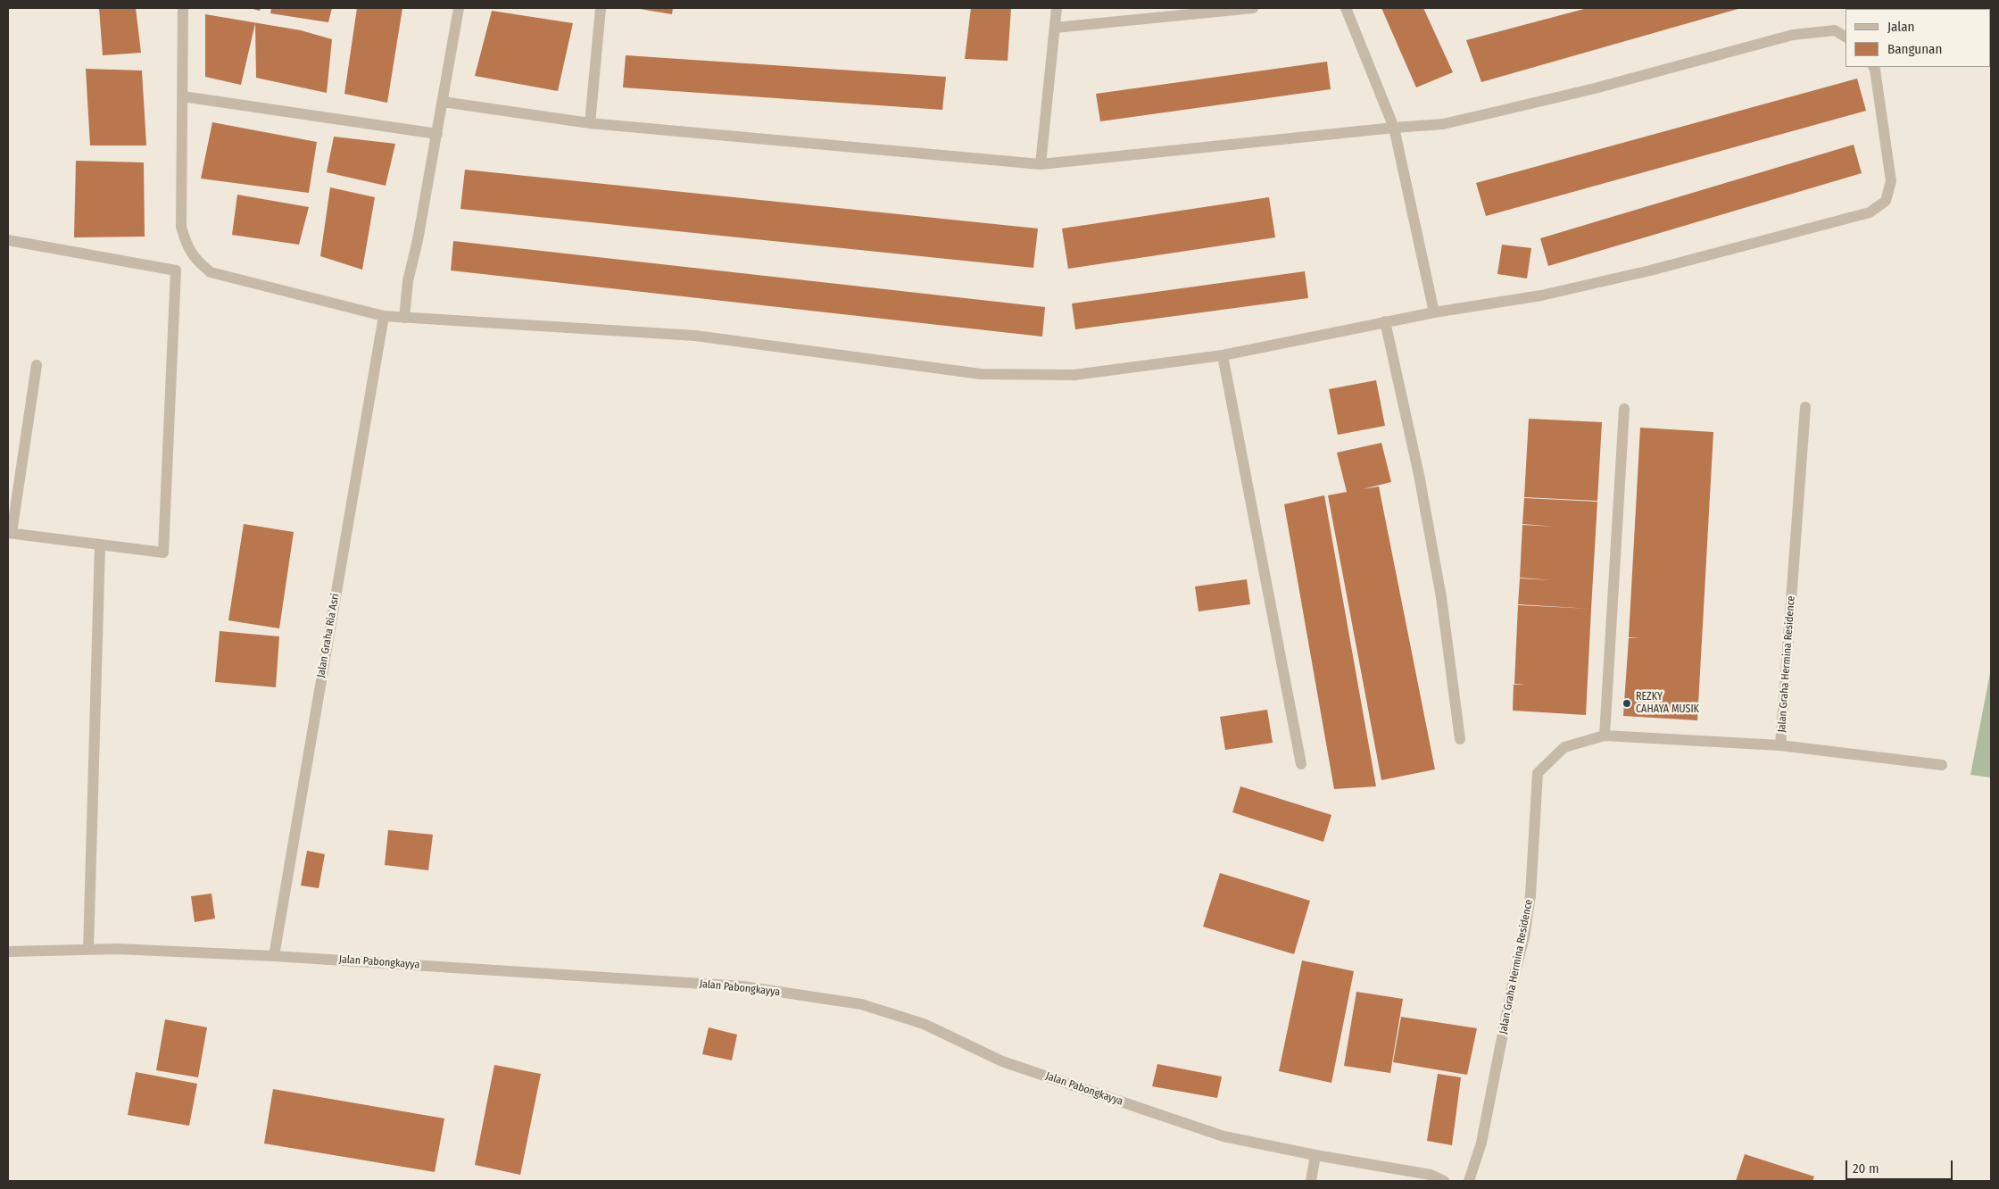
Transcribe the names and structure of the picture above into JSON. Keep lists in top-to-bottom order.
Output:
{
  "streets": {
    "street": ["Jalan Graha Ria Asri", "Jalan Graha Hermina Residence", "Jalan Pabongkayya"]
  },
  "crossings": [
    ["Jalan Graha Ria Asri", "Jalan Pabongkayya"]
  ],
  "places": ["REZKY CAHAYA MUSIK"],
  "legend": ["Jalan", "Bangunan"],
  "scale_bar": "20 m"
}
